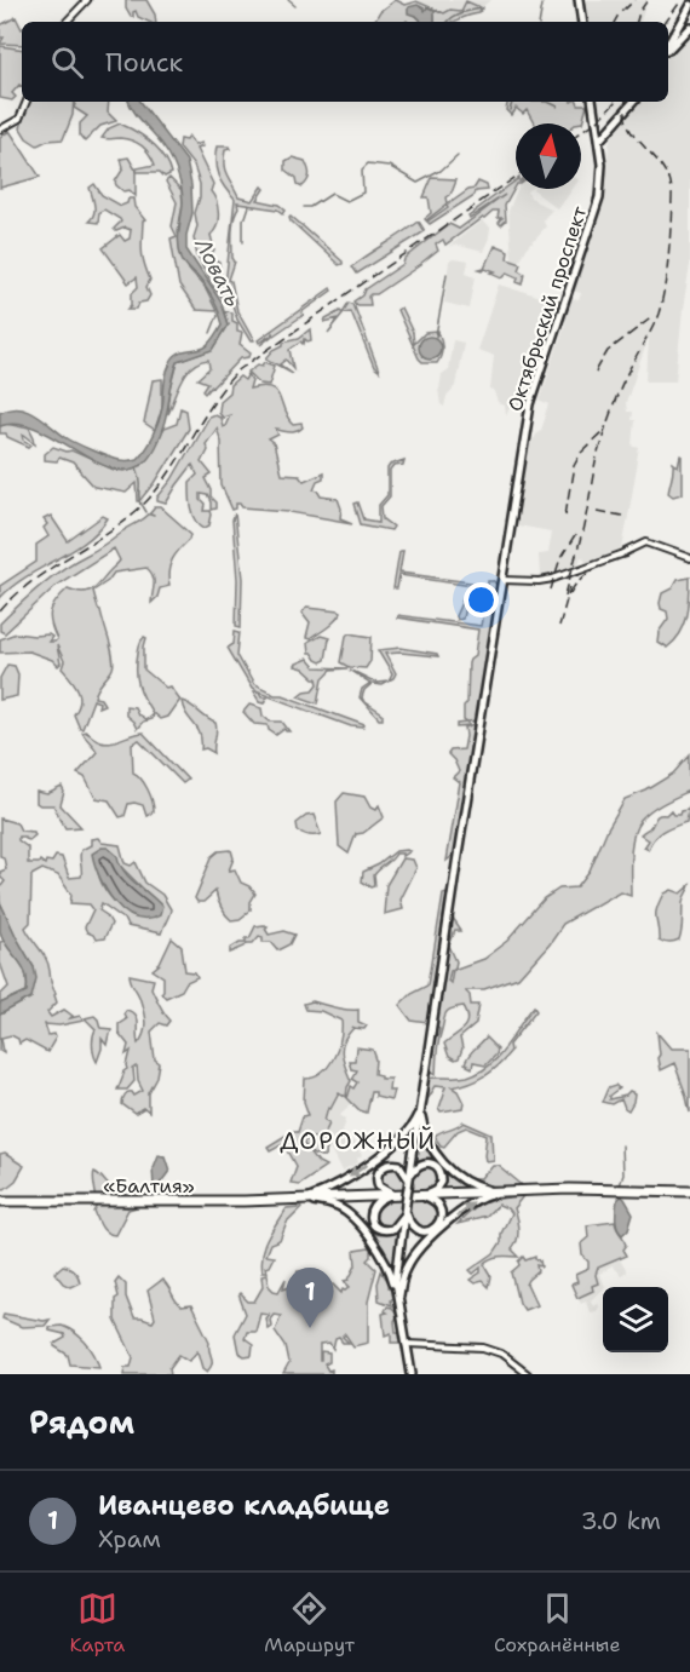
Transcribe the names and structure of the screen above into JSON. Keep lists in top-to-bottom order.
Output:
{
  "streets": {
    "highway": ["«Балтия»"],
    "main road": ["Октябрьский проспект"]
  },
  "districts": ["ДОРОЖНЫЙ"],
  "water": ["Ловать"],
  "north": "top",
  "page": {
    "search": "Поиск",
    "pins": "1",
    "heading": "Рядом",
    "list": [
      {
        "mark": "1",
        "name": "Иванцево кладбище",
        "note": "Храм",
        "value": "3.0 km"
      }
    ],
    "nav": ["Карта", "Маршрут", "Сохранённые"]
  }
}
